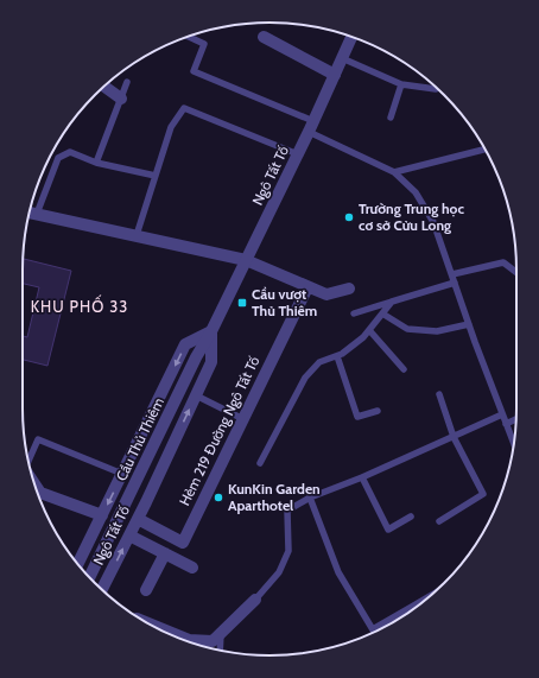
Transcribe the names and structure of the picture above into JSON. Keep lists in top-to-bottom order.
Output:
{
  "streets": {
    "street": ["Ngô Tất Tố", "Hẻm 219 Đường Ngô Tất Tố", "Cầu Thủ Thiêm"]
  },
  "crossings": [
    ["Ngô Tất Tố", "Hẻm 219 Đường Ngô Tất Tố"],
    ["Ngô Tất Tố", "Cầu Thủ Thiêm"]
  ],
  "districts": ["KHU PHỐ 33"],
  "places": {
    "other": ["Trường Trung học cơ sở Cửu Long", "KunKin Garden Aparthotel"],
    "transit": ["Cầu vượt Thủ Thiêm"]
  }
}
